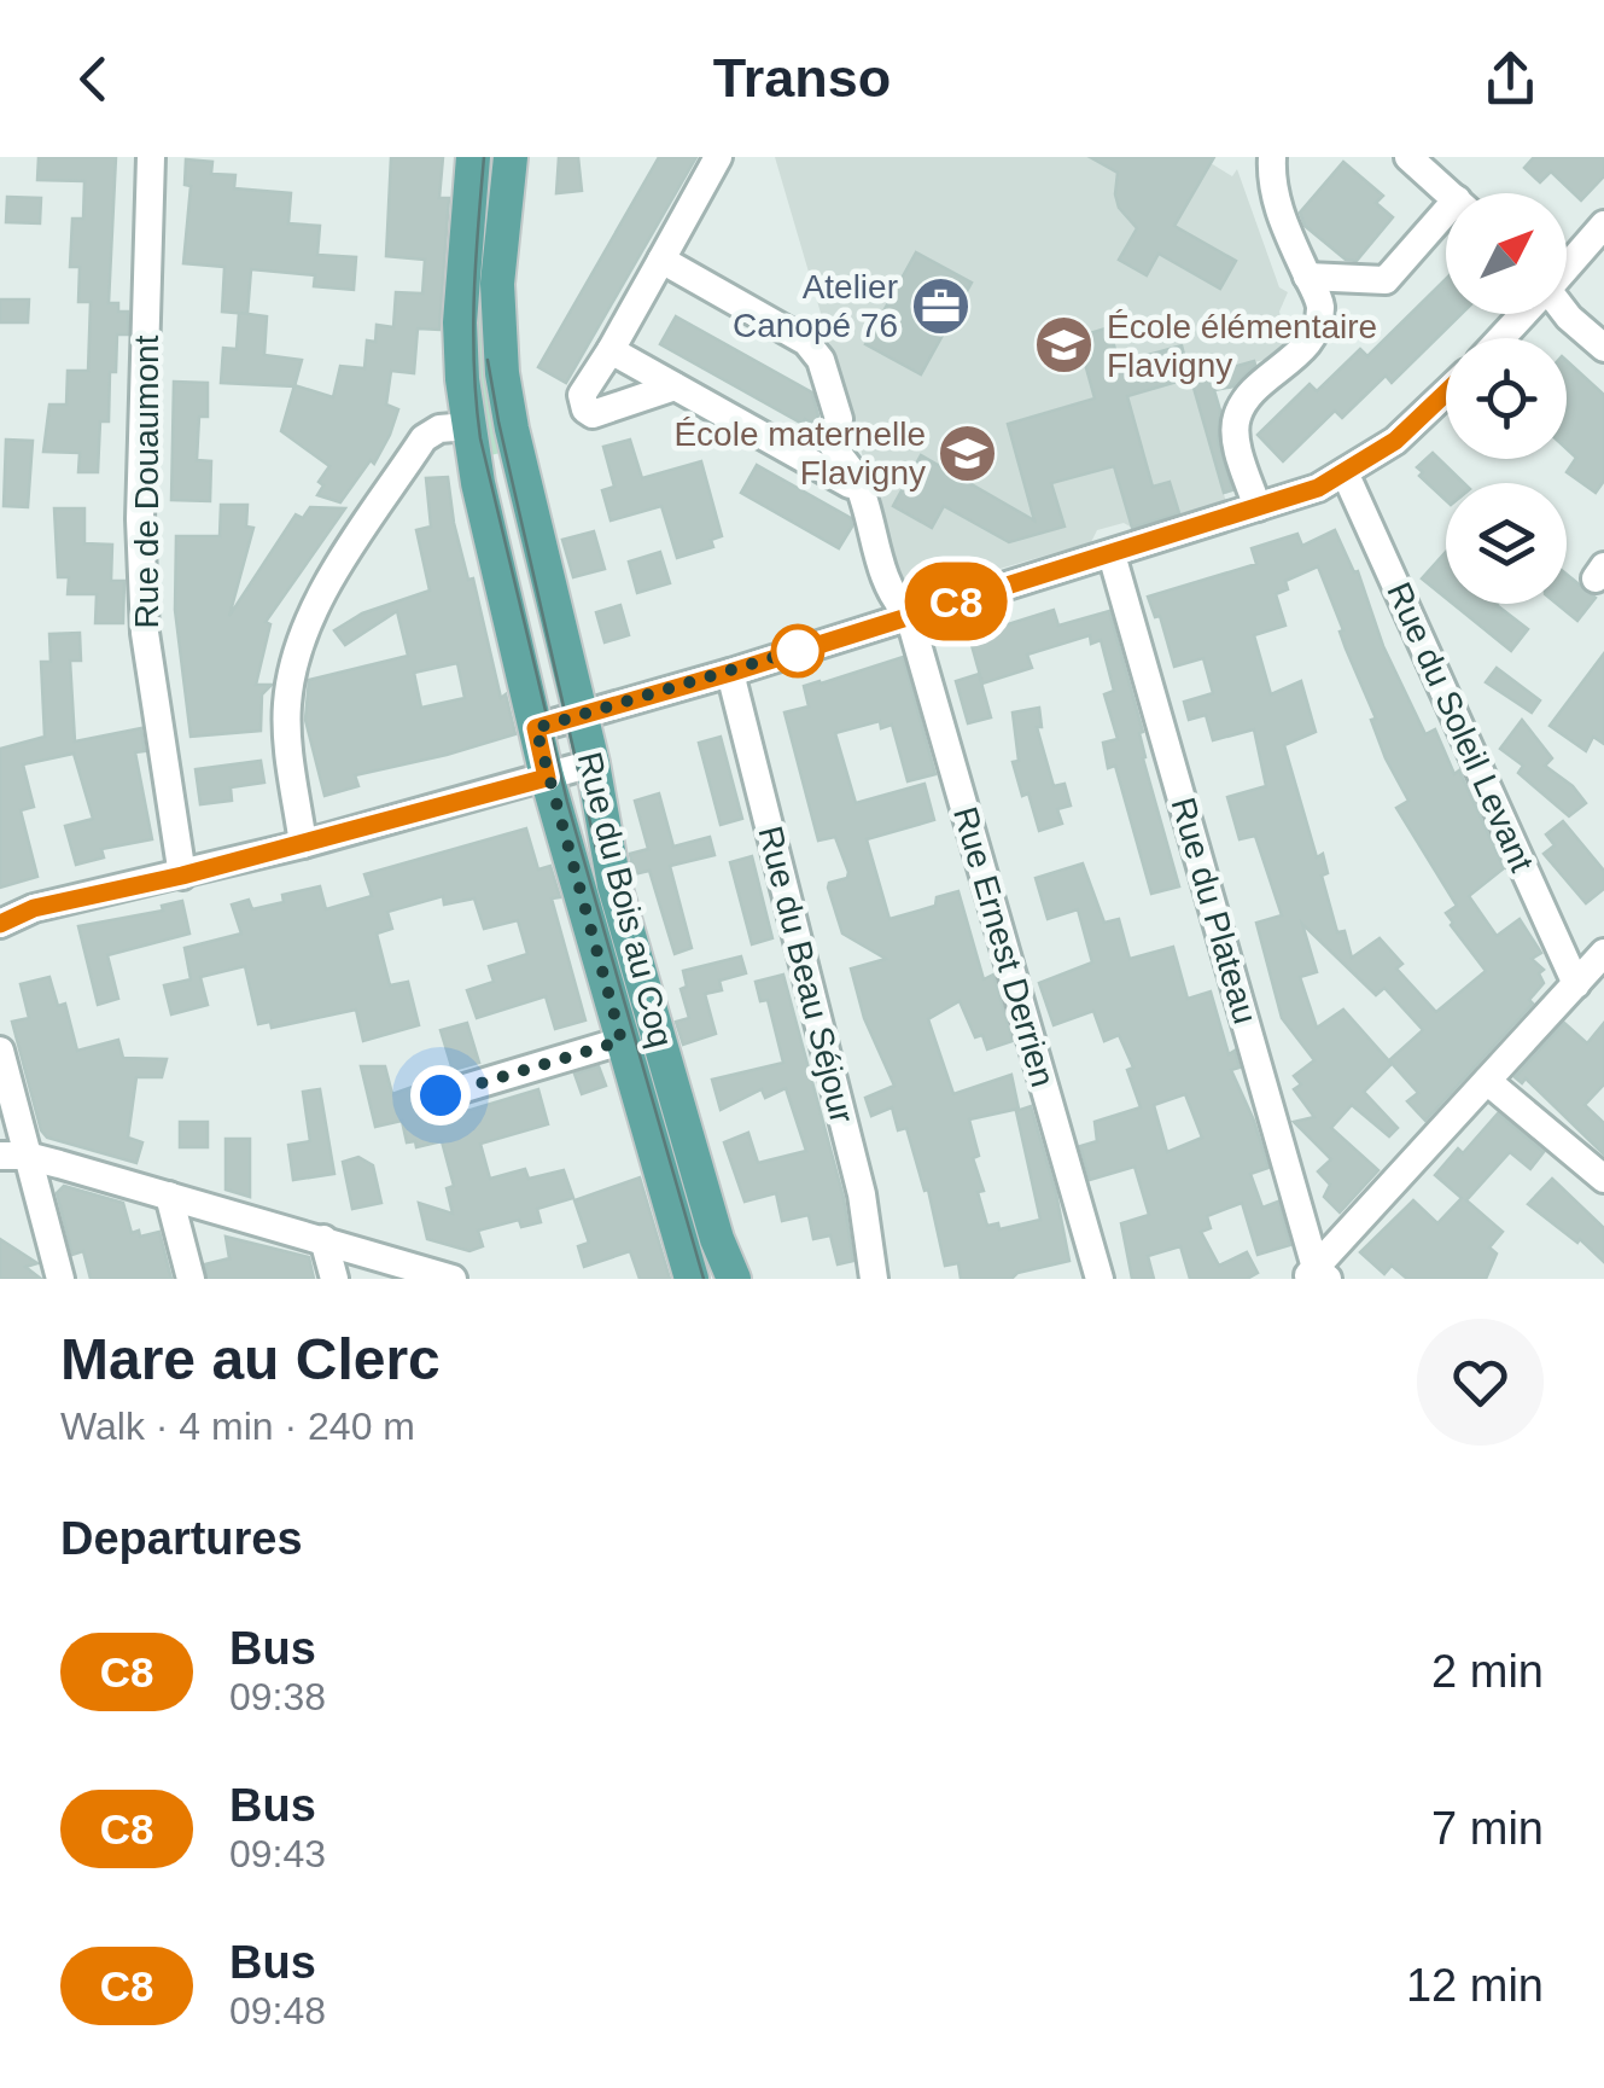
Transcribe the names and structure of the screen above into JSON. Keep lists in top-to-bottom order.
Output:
{
  "streets": {
    "main road": ["Rue du Bois au Coq"],
    "street": [
      "Rue de Douaumont",
      "Rue du Soleil Levant",
      "Rue du Plateau",
      "Rue Ernest Derrien",
      "Rue du Beau Séjour"
    ]
  },
  "places": {
    "office": ["Atelier Canopé 76"],
    "school or university": ["École élémentaire Flavigny", "École maternelle Flavigny"]
  },
  "lines": ["bus line C8"],
  "north": "top right",
  "page": {
    "header": "Transo",
    "on_map": "C8",
    "heading": [
      ["Mare au Clerc", "Walk · 4 min · 240 m"],
      "Departures"
    ],
    "list": [
      {
        "mark": "C8",
        "name": "Bus",
        "note": "09:38",
        "value": "2 min"
      },
      {
        "mark": "C8",
        "name": "Bus",
        "note": "09:43",
        "value": "7 min"
      },
      {
        "mark": "C8",
        "name": "Bus",
        "note": "09:48",
        "value": "12 min"
      }
    ]
  }
}
